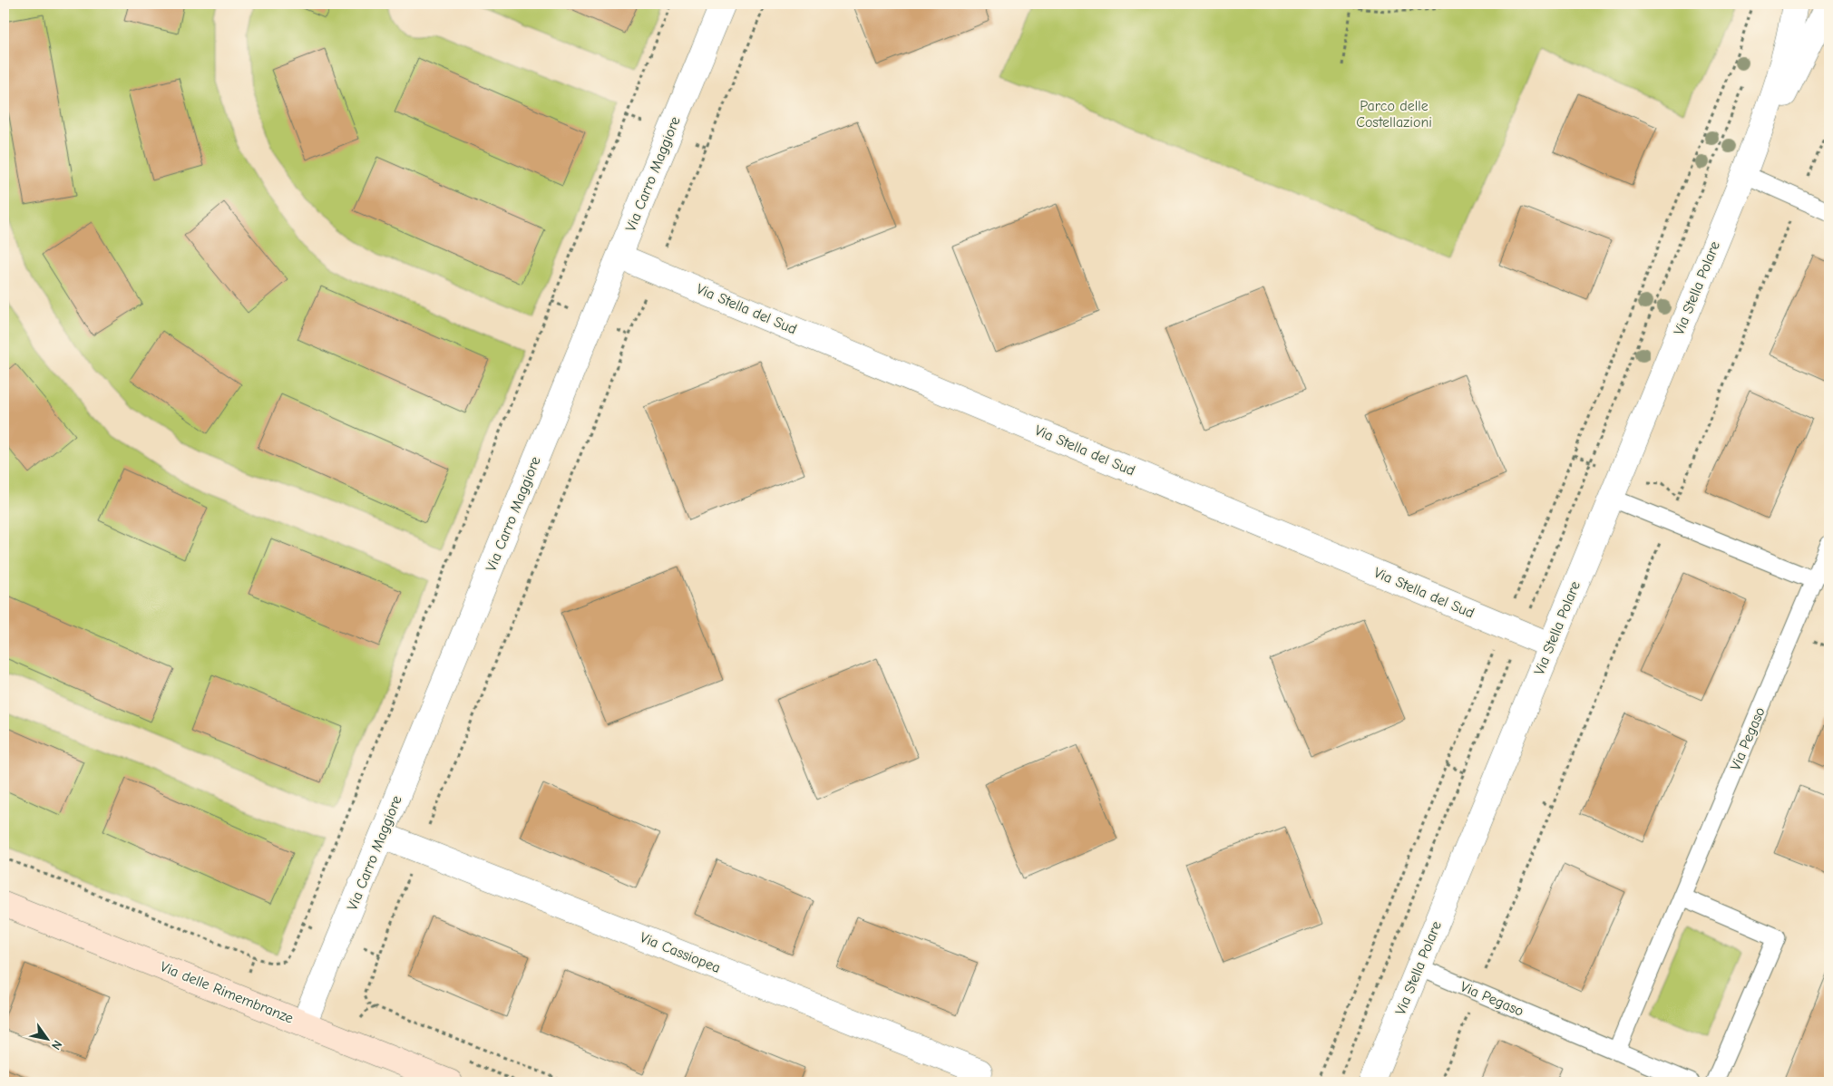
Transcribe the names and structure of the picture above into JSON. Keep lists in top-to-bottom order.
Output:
{
  "streets": {
    "street": [
      "Via Carro Maggiore",
      "Via Stella Polare",
      "Via Stella del Sud",
      "Via Cassiopea",
      "Via delle Rimembranze"
    ],
    "lane": ["Via Pegaso"]
  },
  "crossings": [
    ["Via Carro Maggiore", "Via Stella del Sud"],
    ["Via Carro Maggiore", "Via Cassiopea"],
    ["Via Carro Maggiore", "Via delle Rimembranze"],
    ["Via Stella Polare", "Via Stella del Sud"],
    ["Via Stella Polare", "Via Pegaso"]
  ],
  "parks": ["Parco delle Costellazioni"],
  "north": "bottom right"
}
